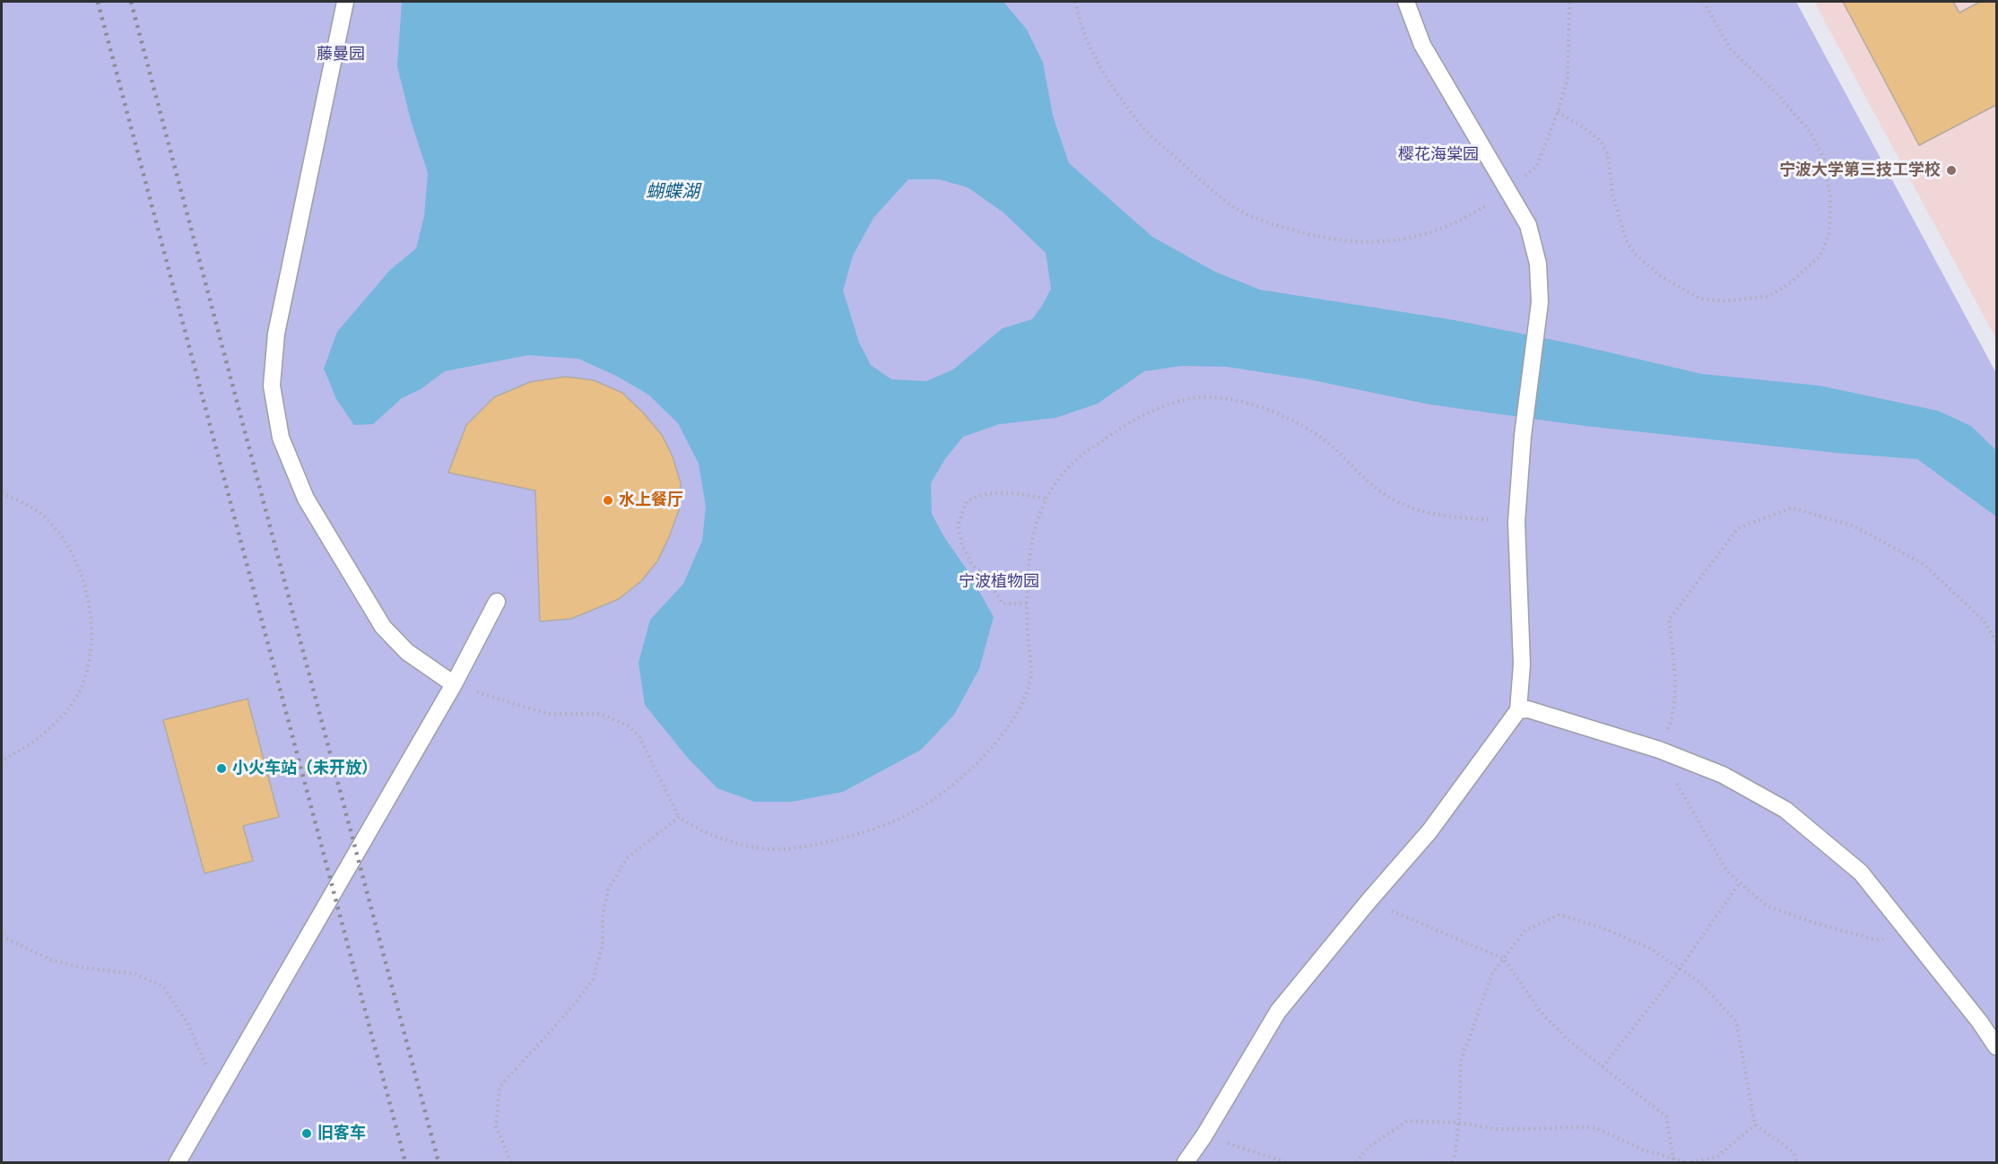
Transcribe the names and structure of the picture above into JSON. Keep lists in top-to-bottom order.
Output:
{
  "water": ["蝴蝶湖"],
  "parks": ["藤曼园", "樱花海棠园", "宁波植物园"],
  "places": [
    "宁波大学第三技工学校",
    "水上餐厅",
    "小火车站（未开放）",
    "旧客车"
  ]
}
